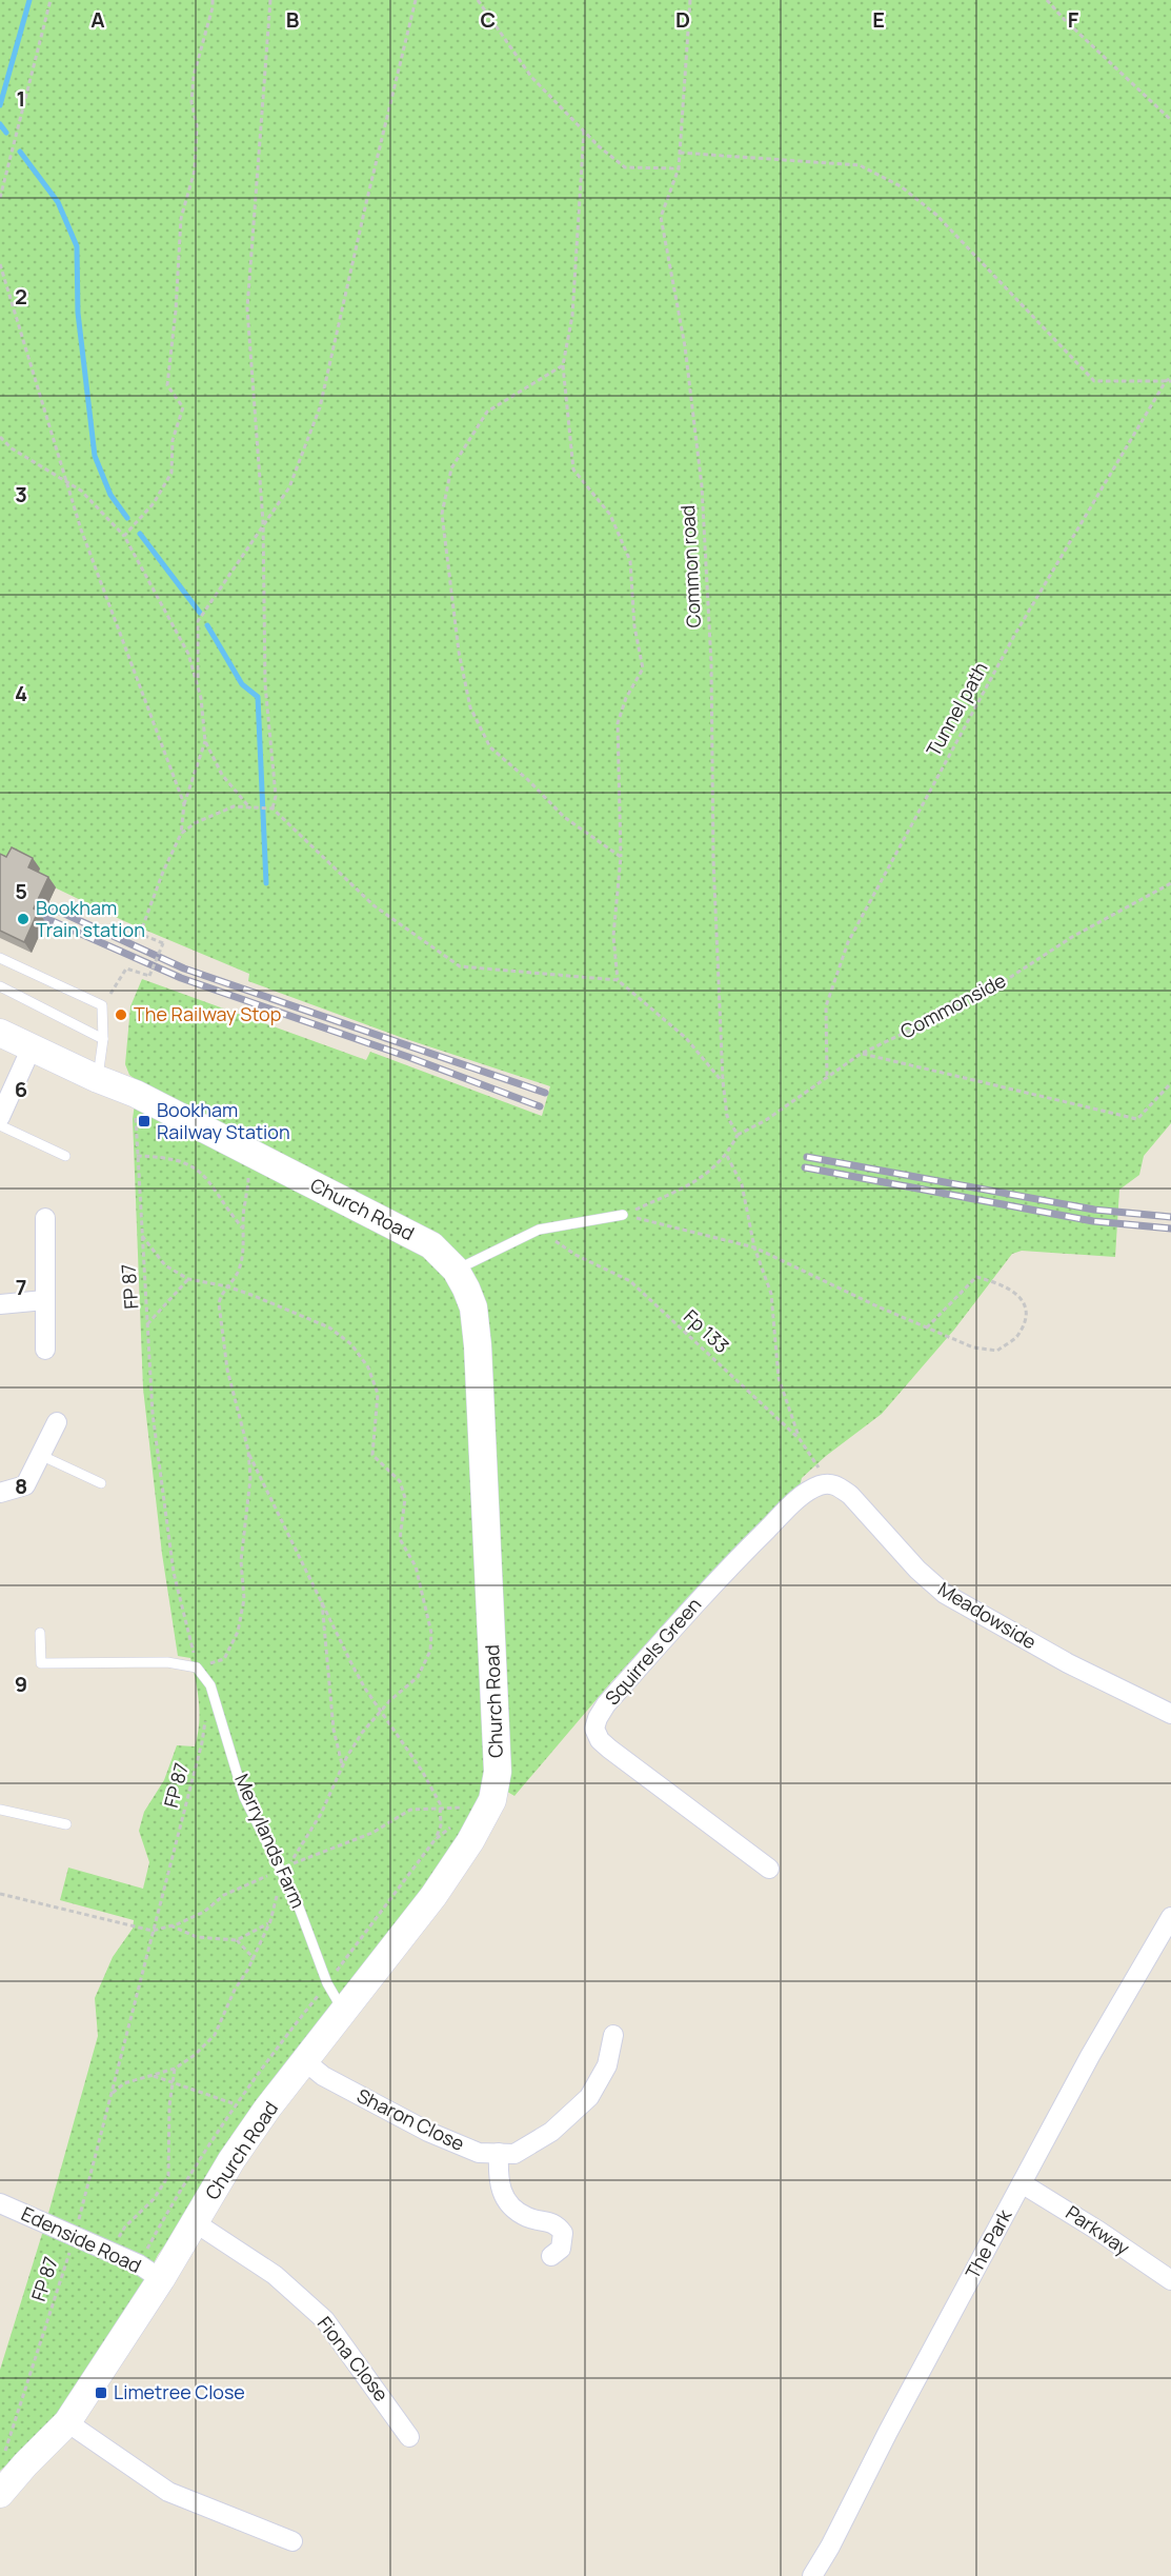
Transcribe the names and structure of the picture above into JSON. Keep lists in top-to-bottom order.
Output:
{
  "streets": {
    "street": [
      "Church Road",
      "Meadowside",
      "Squirrels Green",
      "Sharon Close",
      "Parkway",
      "Edenside Road",
      "The Park",
      "Fiona Close"
    ],
    "lane": ["Merrylands Farm"],
    "path": [
      "Common road",
      "Tunnel path",
      "Commonside",
      "FP 87",
      "Fp 133"
    ]
  },
  "crossings": [
    ["Common road", "Commonside"],
    ["Tunnel path", "Commonside"],
    ["Church Road", "FP 87"],
    ["Church Road", "Merrylands Farm"],
    ["Church Road", "Sharon Close"],
    ["Church Road", "Edenside Road"],
    ["Church Road", "Fiona Close"],
    ["FP 87", "Merrylands Farm"],
    ["FP 87", "Edenside Road"],
    ["Fp 133", "Meadowside"],
    ["Fp 133", "Squirrels Green"],
    ["Meadowside", "Squirrels Green"],
    ["Parkway", "The Park"]
  ],
  "places": {
    "other": ["Bookham Train station", "The Railway Stop"],
    "transit": ["Bookham Railway Station", "Limetree Close"]
  },
  "grid": {
    "columns": [
      "A",
      "B",
      "C",
      "D",
      "E",
      "F"
    ],
    "rows": [
      "1",
      "2",
      "3",
      "4",
      "5",
      "6",
      "7",
      "8",
      "9"
    ]
  }
}
